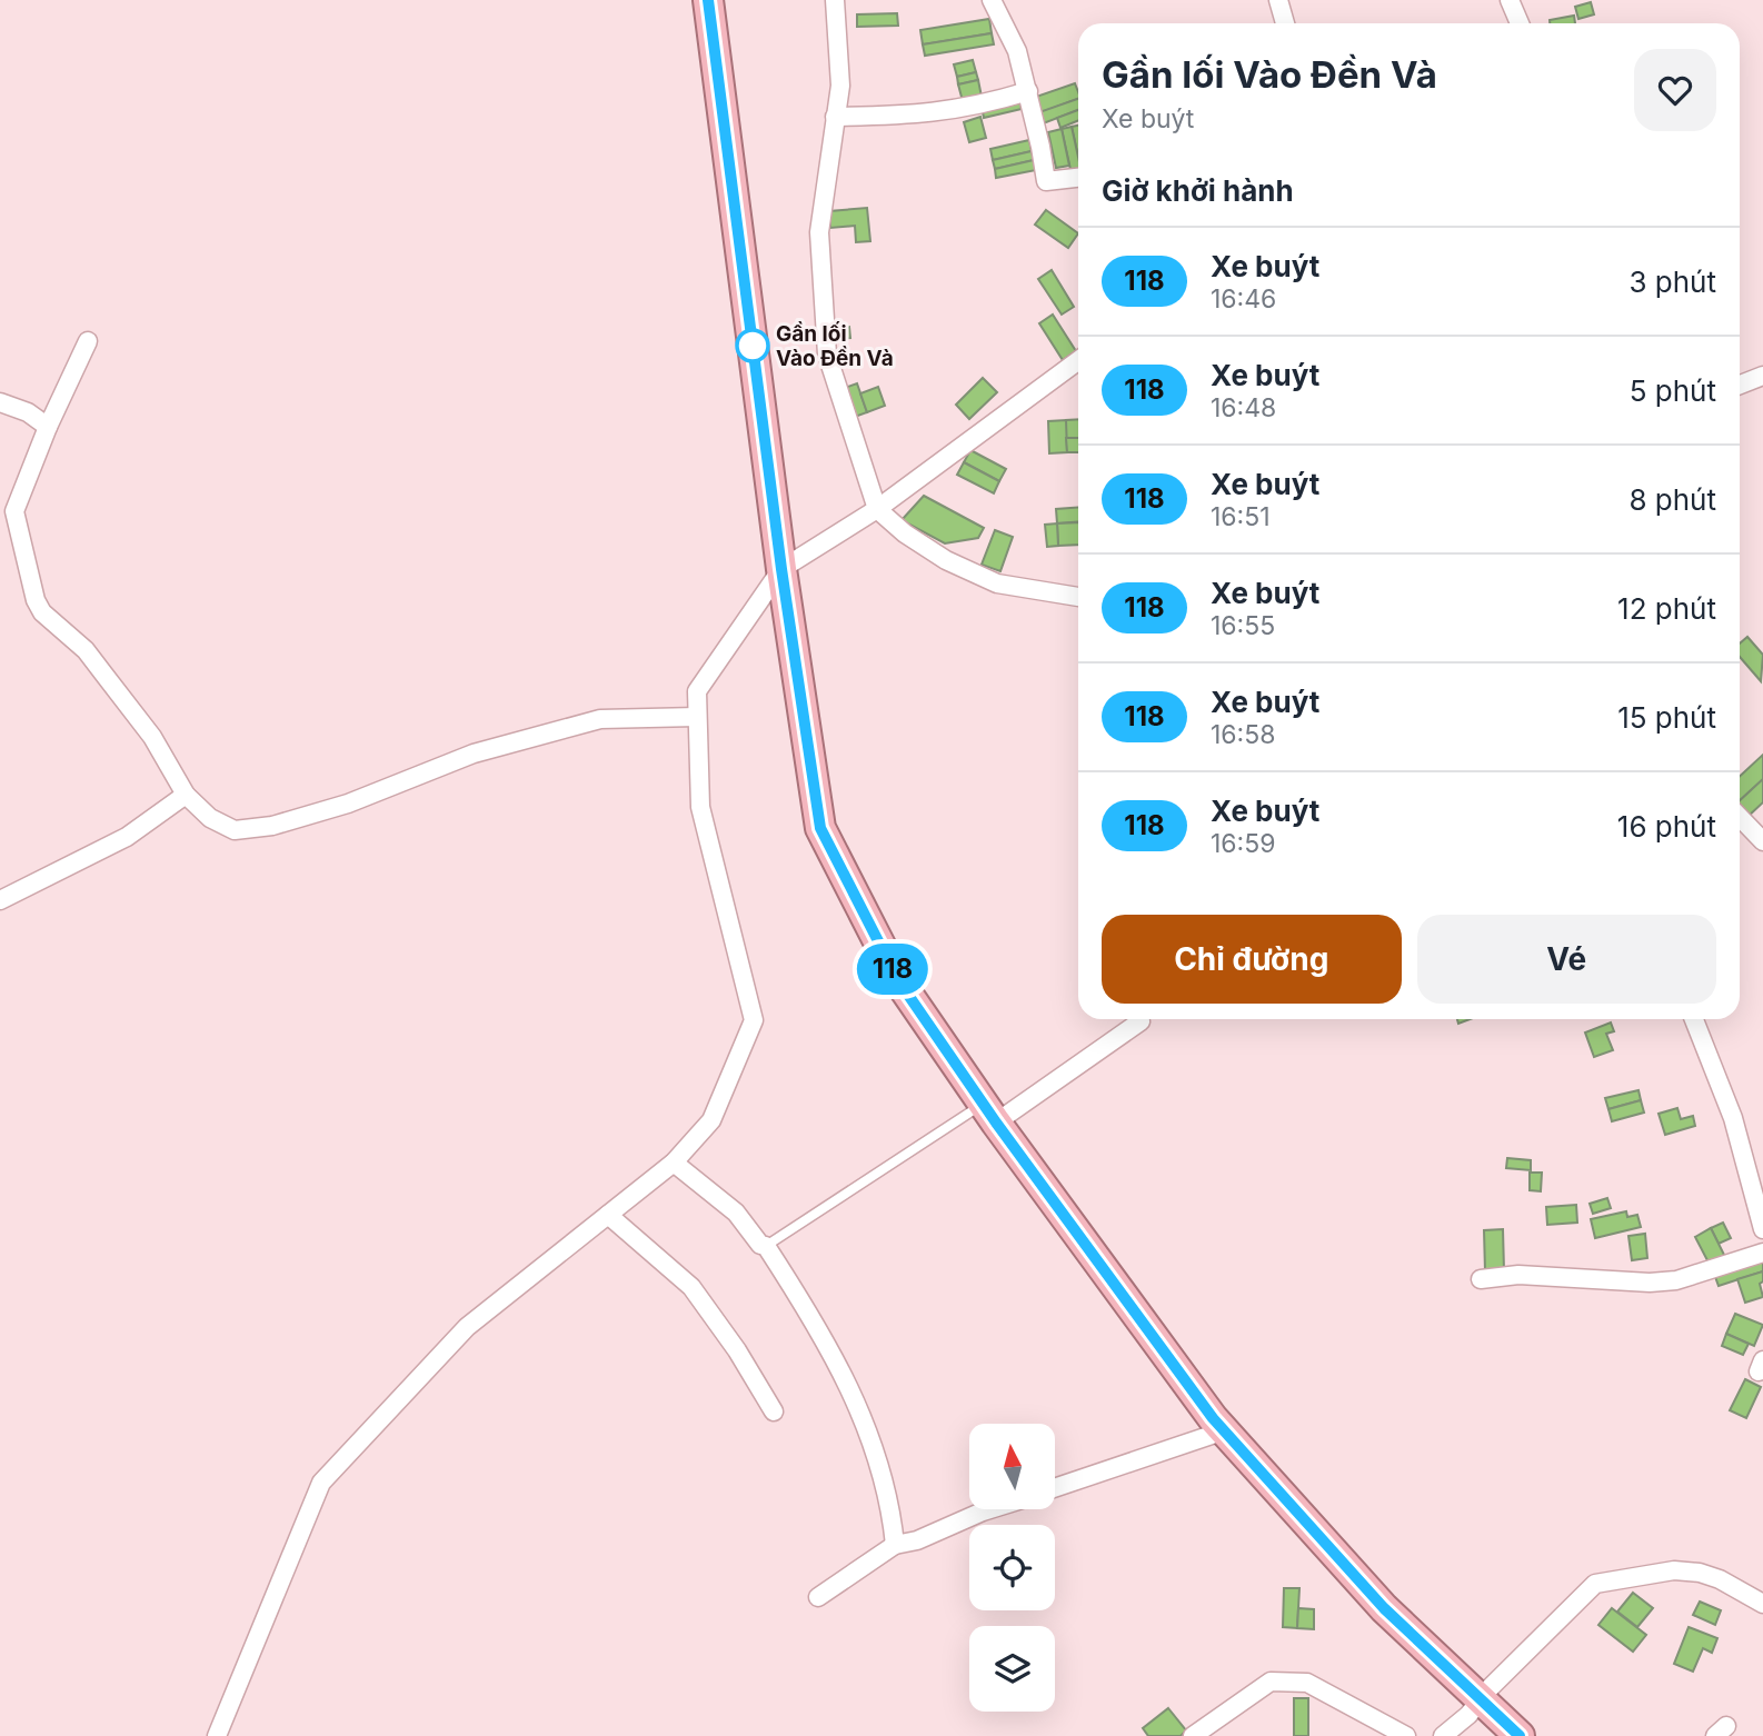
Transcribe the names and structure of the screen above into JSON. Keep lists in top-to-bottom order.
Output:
{
  "places": ["Gần lối Vào Đền Và"],
  "lines": ["bus line 118"],
  "north": "top",
  "page": {
    "on_map": "118",
    "heading": [
      ["Gần lối Vào Đền Và", "Xe buýt"],
      "Giờ khởi hành"
    ],
    "list": [
      {
        "mark": "118",
        "name": "Xe buýt",
        "note": "16:46",
        "value": "3 phút"
      },
      {
        "mark": "118",
        "name": "Xe buýt",
        "note": "16:48",
        "value": "5 phút"
      },
      {
        "mark": "118",
        "name": "Xe buýt",
        "note": "16:51",
        "value": "8 phút"
      },
      {
        "mark": "118",
        "name": "Xe buýt",
        "note": "16:55",
        "value": "12 phút"
      },
      {
        "mark": "118",
        "name": "Xe buýt",
        "note": "16:58",
        "value": "15 phút"
      },
      {
        "mark": "118",
        "name": "Xe buýt",
        "note": "16:59",
        "value": "16 phút"
      }
    ],
    "buttons": ["Chỉ đường", "Vé"]
  }
}
